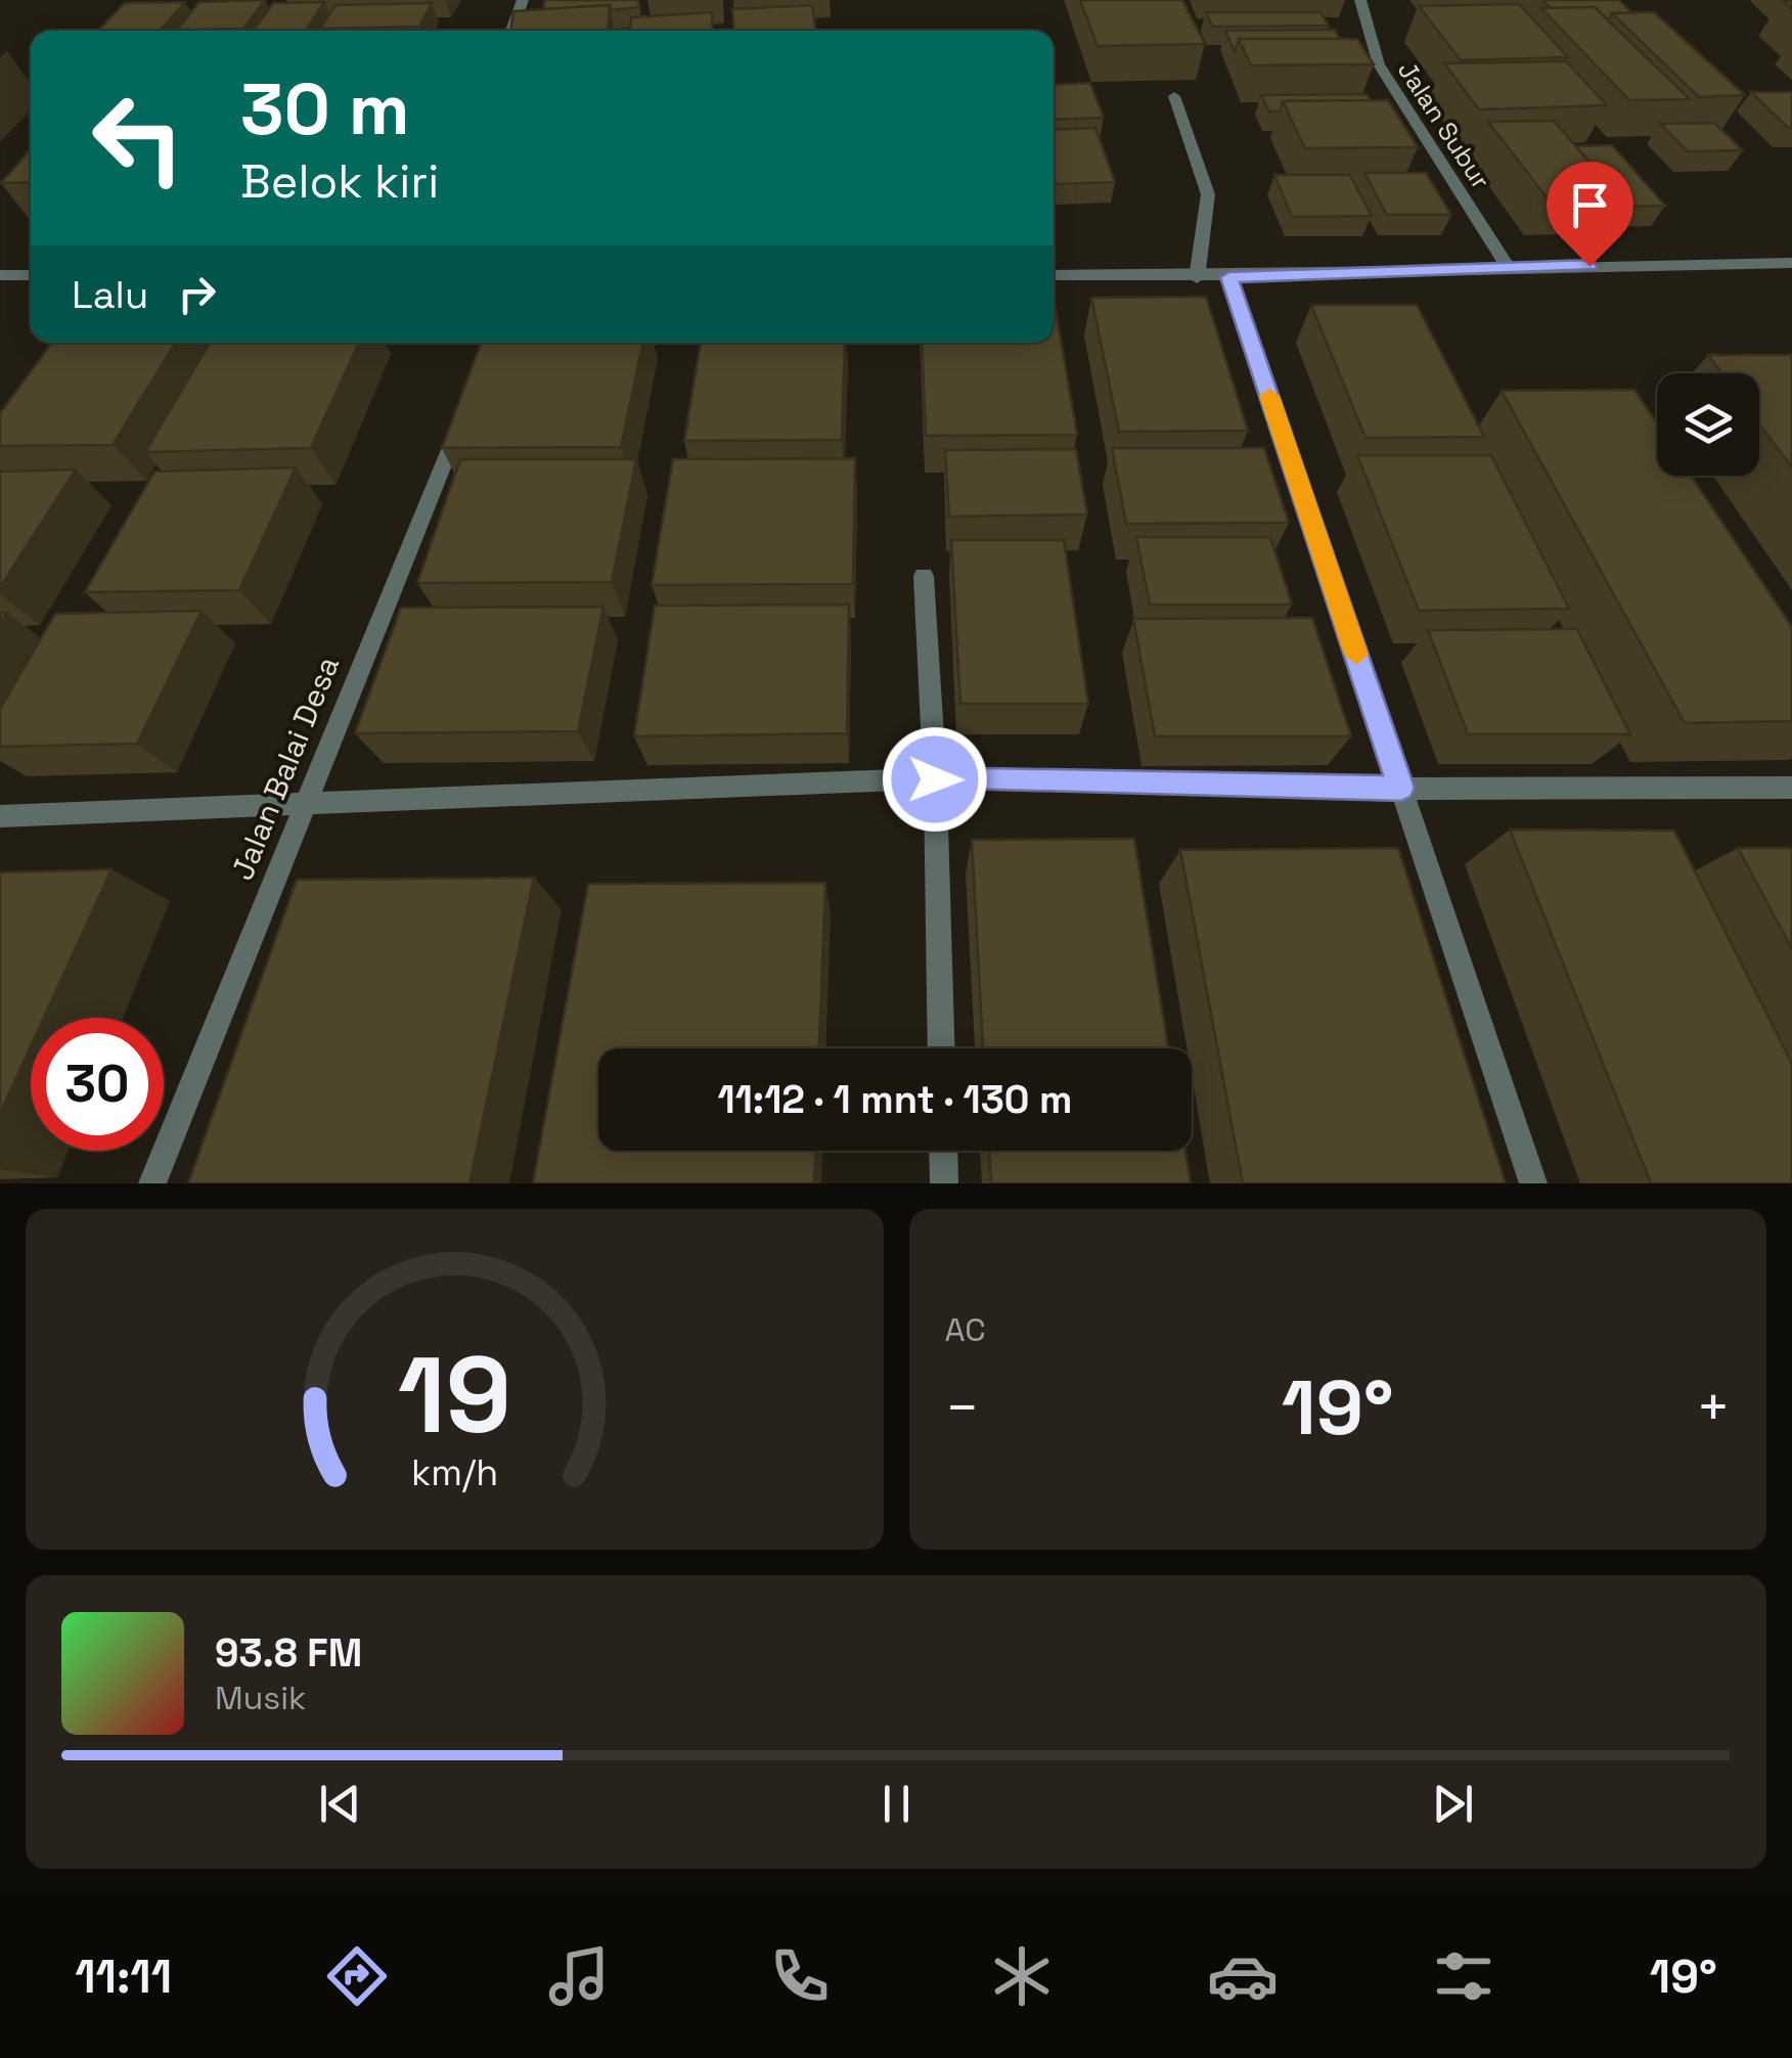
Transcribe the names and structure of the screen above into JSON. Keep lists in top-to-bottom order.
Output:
{
  "streets": {
    "street": ["Jalan Subur", "Jalan Balai Desa"]
  },
  "page": {
    "turn": ["30 m", "Belok kiri"],
    "then": "Lalu",
    "limit": "30",
    "trip": "11:12 · 1 mnt · 130 m",
    "tile": "AC",
    "heat": ["−", "19°", "+"],
    "song": ["93.8 FM", "Musik"],
    "tabs": ["11:11", "19°"],
    "gauge": ["19", "km/h"]
  }
}
